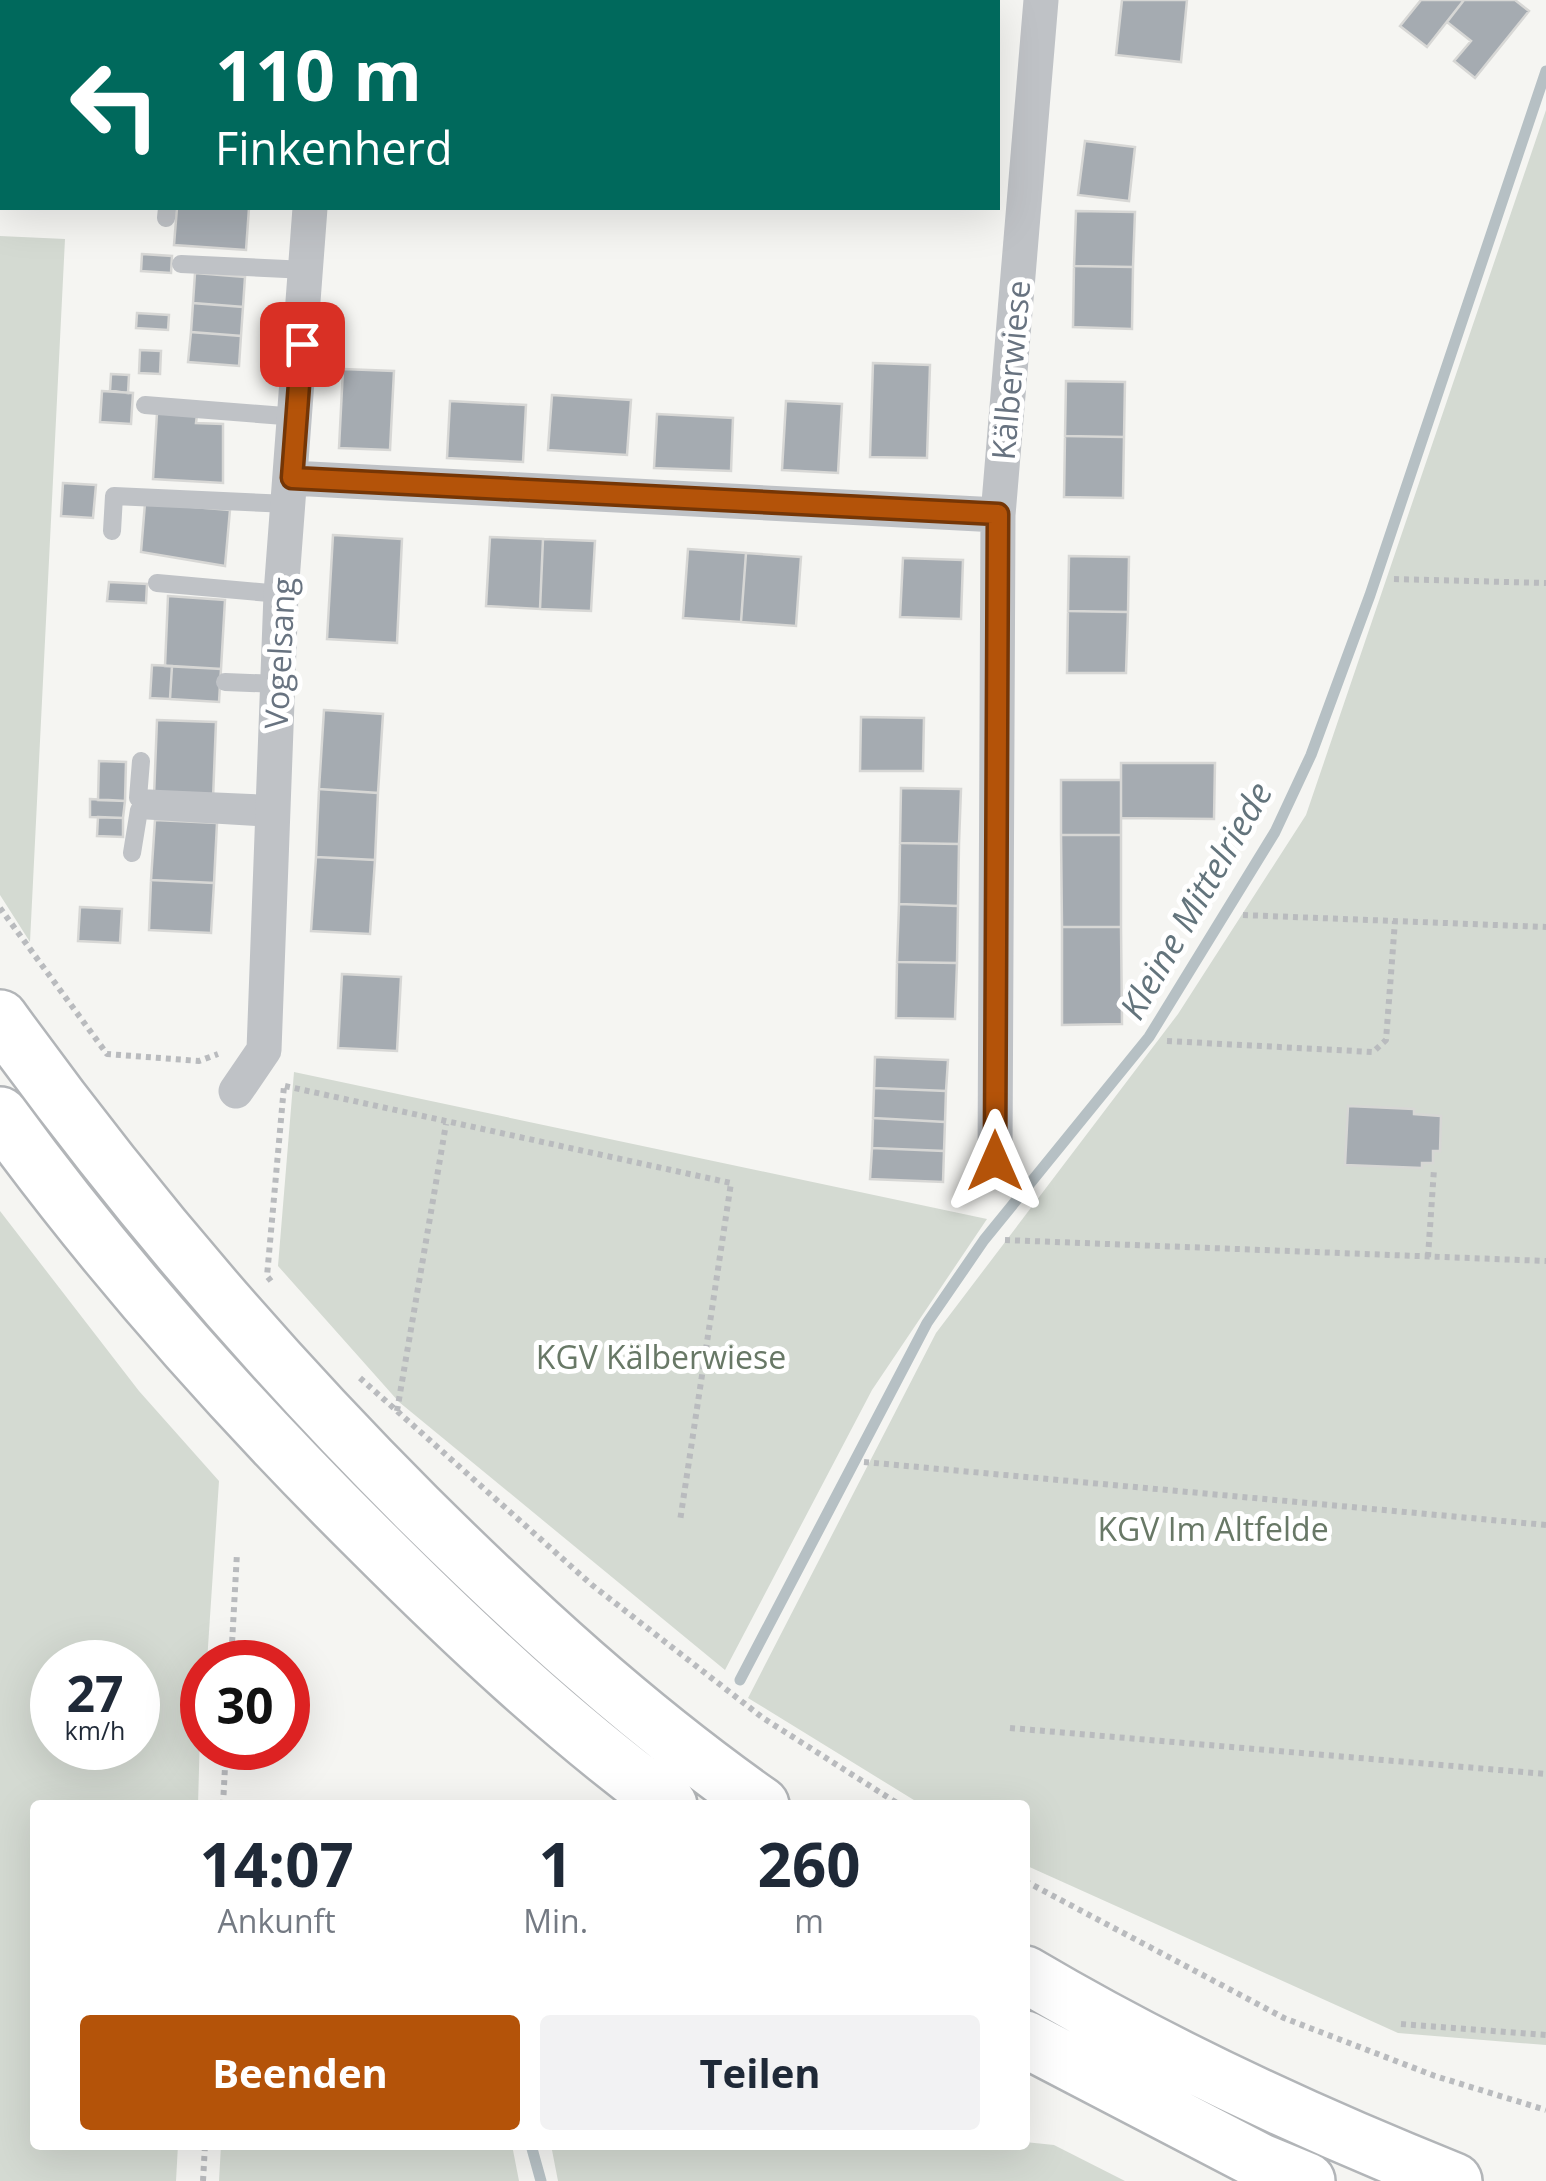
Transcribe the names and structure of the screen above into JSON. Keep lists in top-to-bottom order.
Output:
{
  "streets": {
    "street": ["Kälberwiese", "Vogelsang"]
  },
  "water": ["Kleine Mittelriede"],
  "parks": ["KGV Kälberwiese", "KGV Im Altfelde"],
  "page": {
    "turn": ["110 m", "Finkenherd"],
    "speed": "27 km/h",
    "limit": "30",
    "eta": [
      "14:07",
      "Ankunft",
      "1",
      "Min.",
      "260",
      "m"
    ],
    "buttons": ["Beenden", "Teilen"]
  }
}
